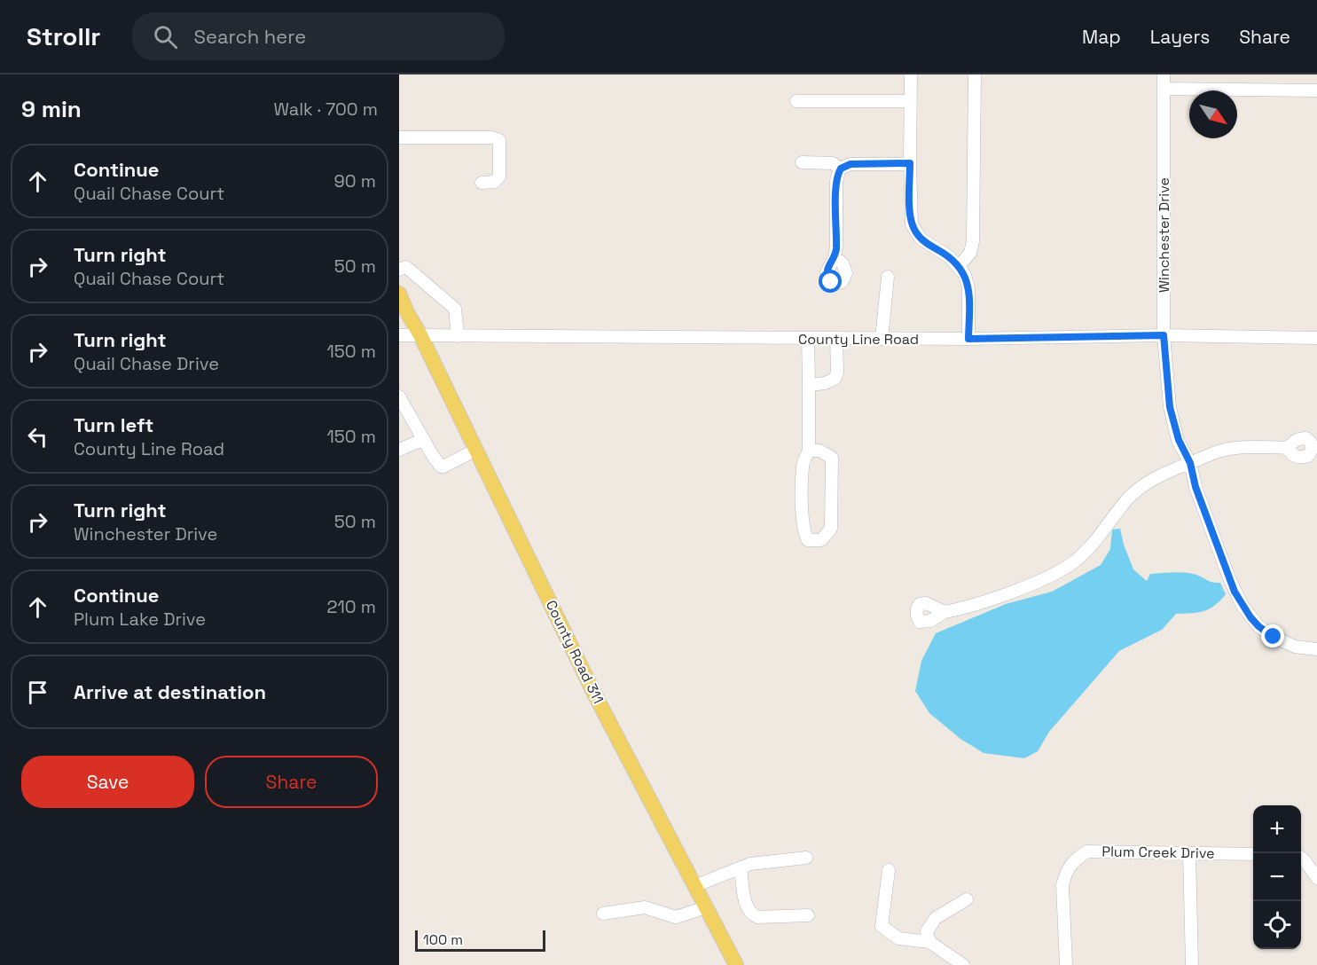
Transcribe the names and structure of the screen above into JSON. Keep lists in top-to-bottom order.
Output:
{
  "streets": {
    "main road": ["County Road 311"],
    "street": ["Winchester Drive", "County Line Road", "Plum Creek Drive"]
  },
  "crossings": [
    ["Winchester Drive", "County Line Road"],
    ["County Line Road", "County Road 311"]
  ],
  "scale_bar": "100 m",
  "north": "bottom right",
  "page": {
    "header": "Strollr",
    "search": "Search here",
    "nav": ["Map", "Layers", "Share"],
    "heading": ["9 min", "Walk · 700 m"],
    "list": [
      ["Continue", "Quail Chase Court", "90 m"],
      ["Turn right", "Quail Chase Court", "50 m"],
      ["Turn right", "Quail Chase Drive", "150 m"],
      ["Turn left", "County Line Road", "150 m"],
      ["Turn right", "Winchester Drive", "50 m"],
      ["Continue", "Plum Lake Drive", "210 m"],
      "Arrive at destination"
    ],
    "buttons": ["Save", "Share"],
    "map_buttons": ["+", "−"],
    "scale": "100 m"
  }
}
